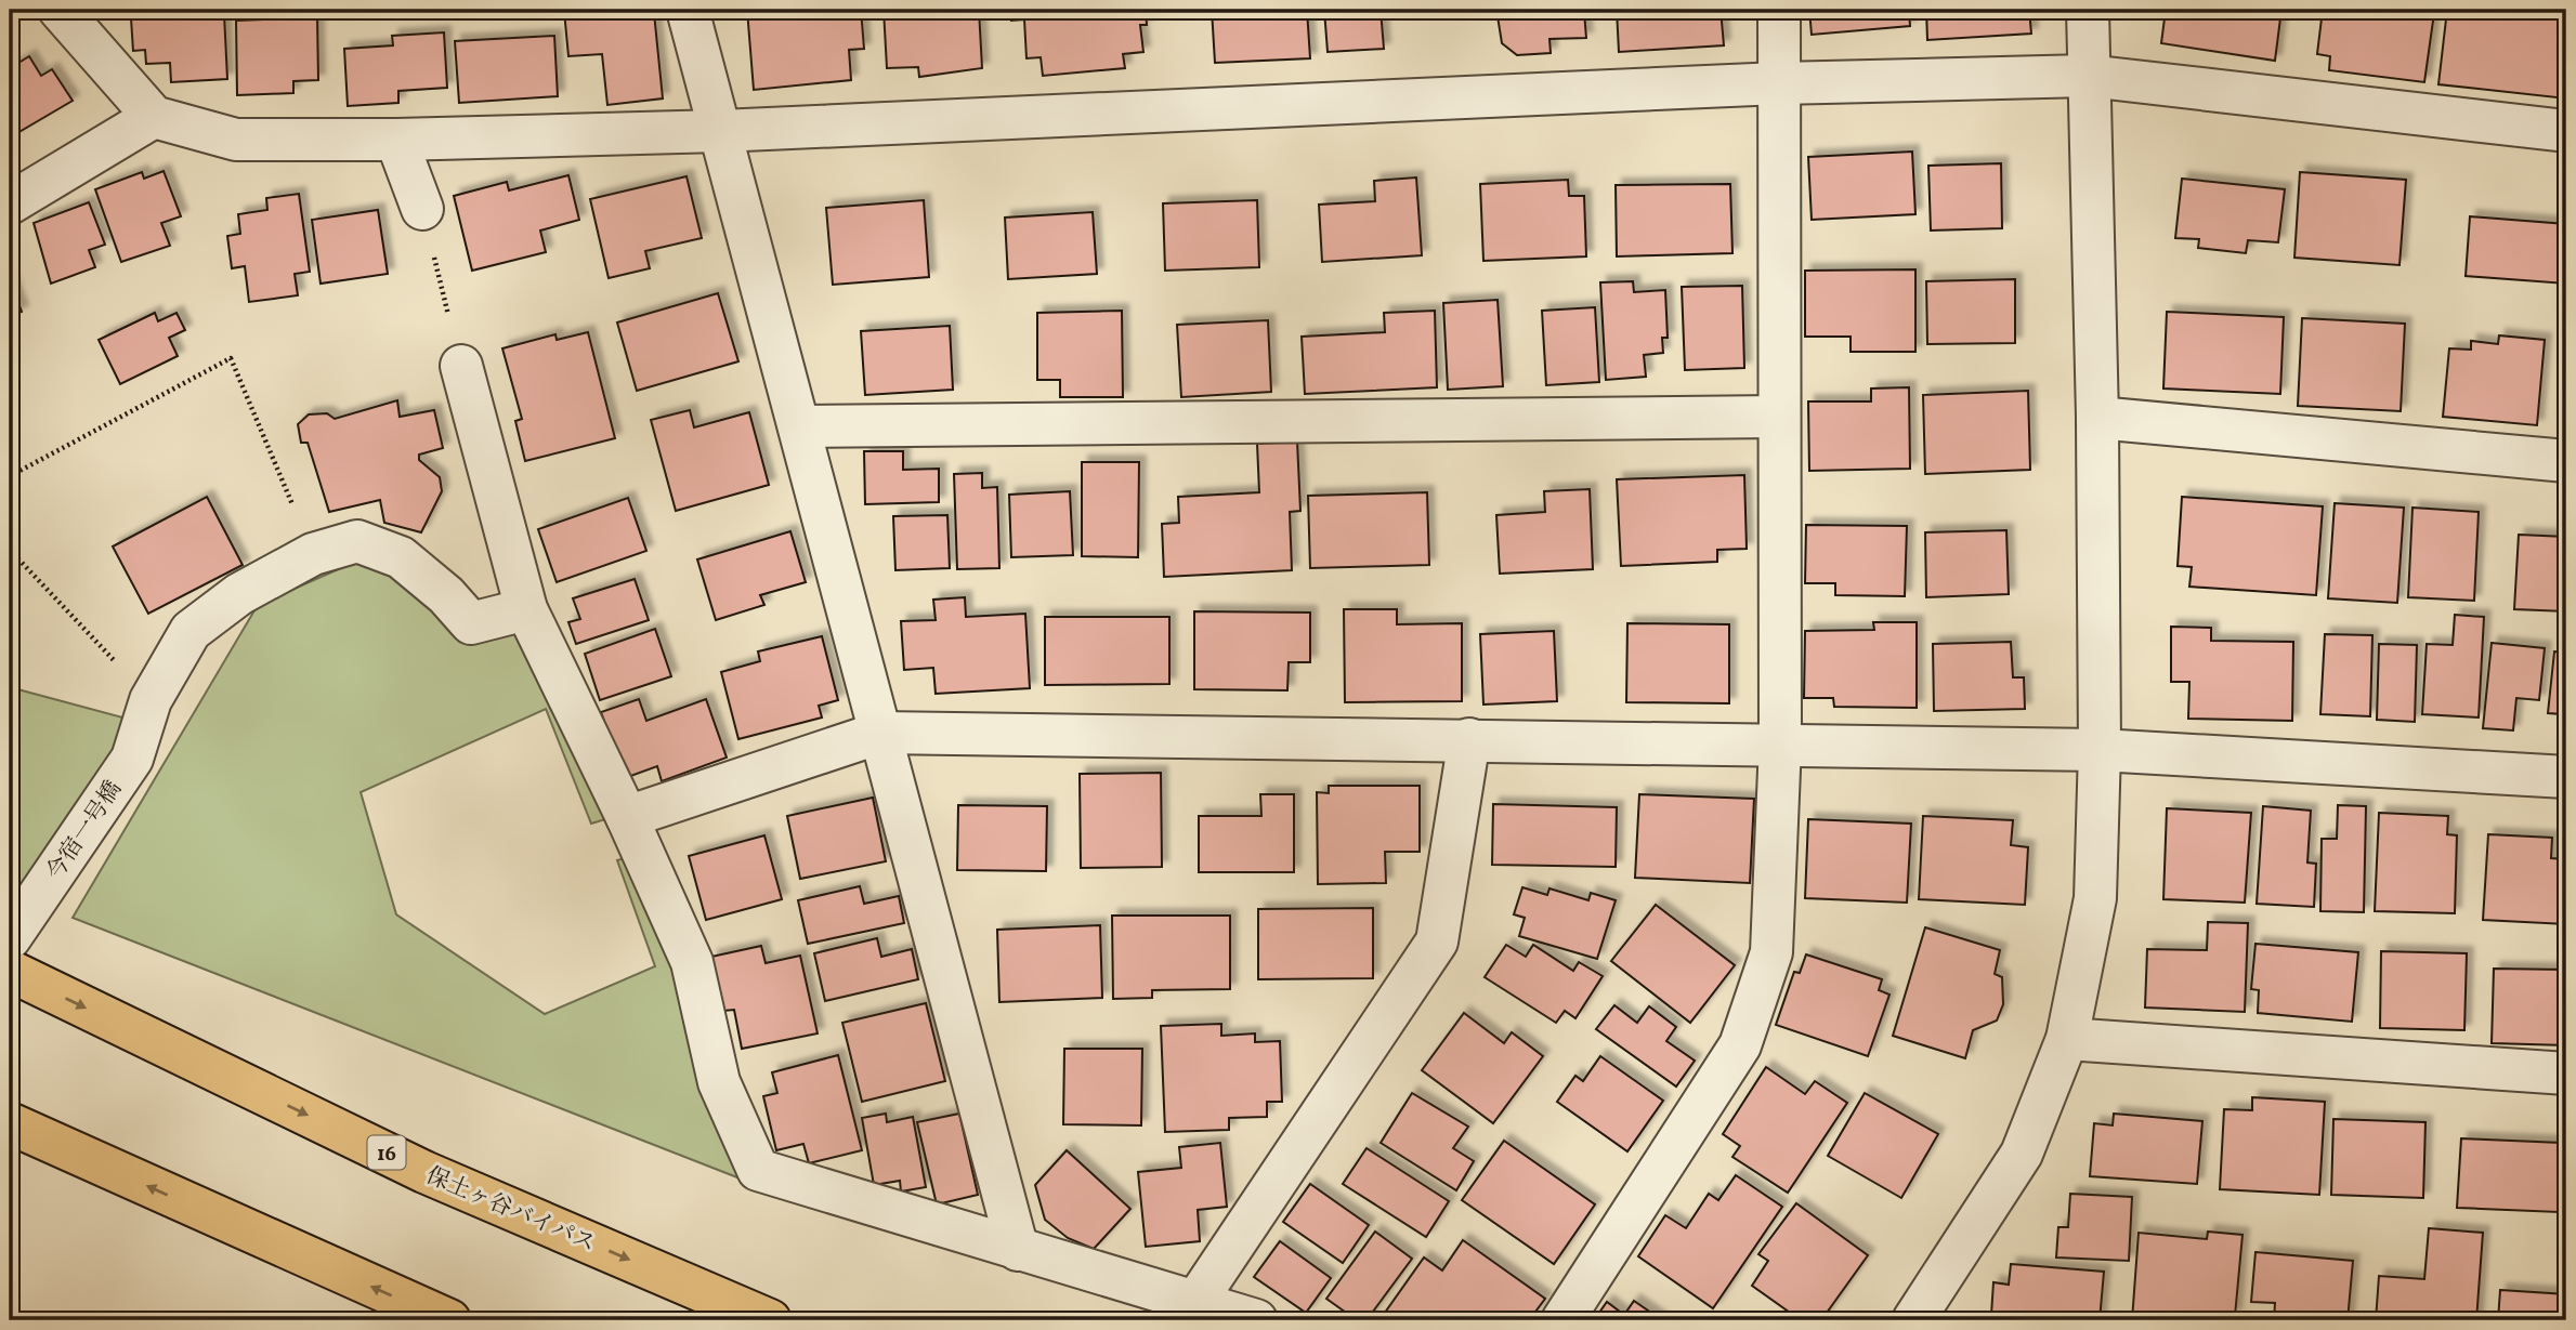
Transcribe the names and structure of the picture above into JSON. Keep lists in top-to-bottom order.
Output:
{
  "streets": {
    "highway": ["16", "保土ヶ谷バイパス"],
    "street": ["今宿一号橋"]
  }
}
